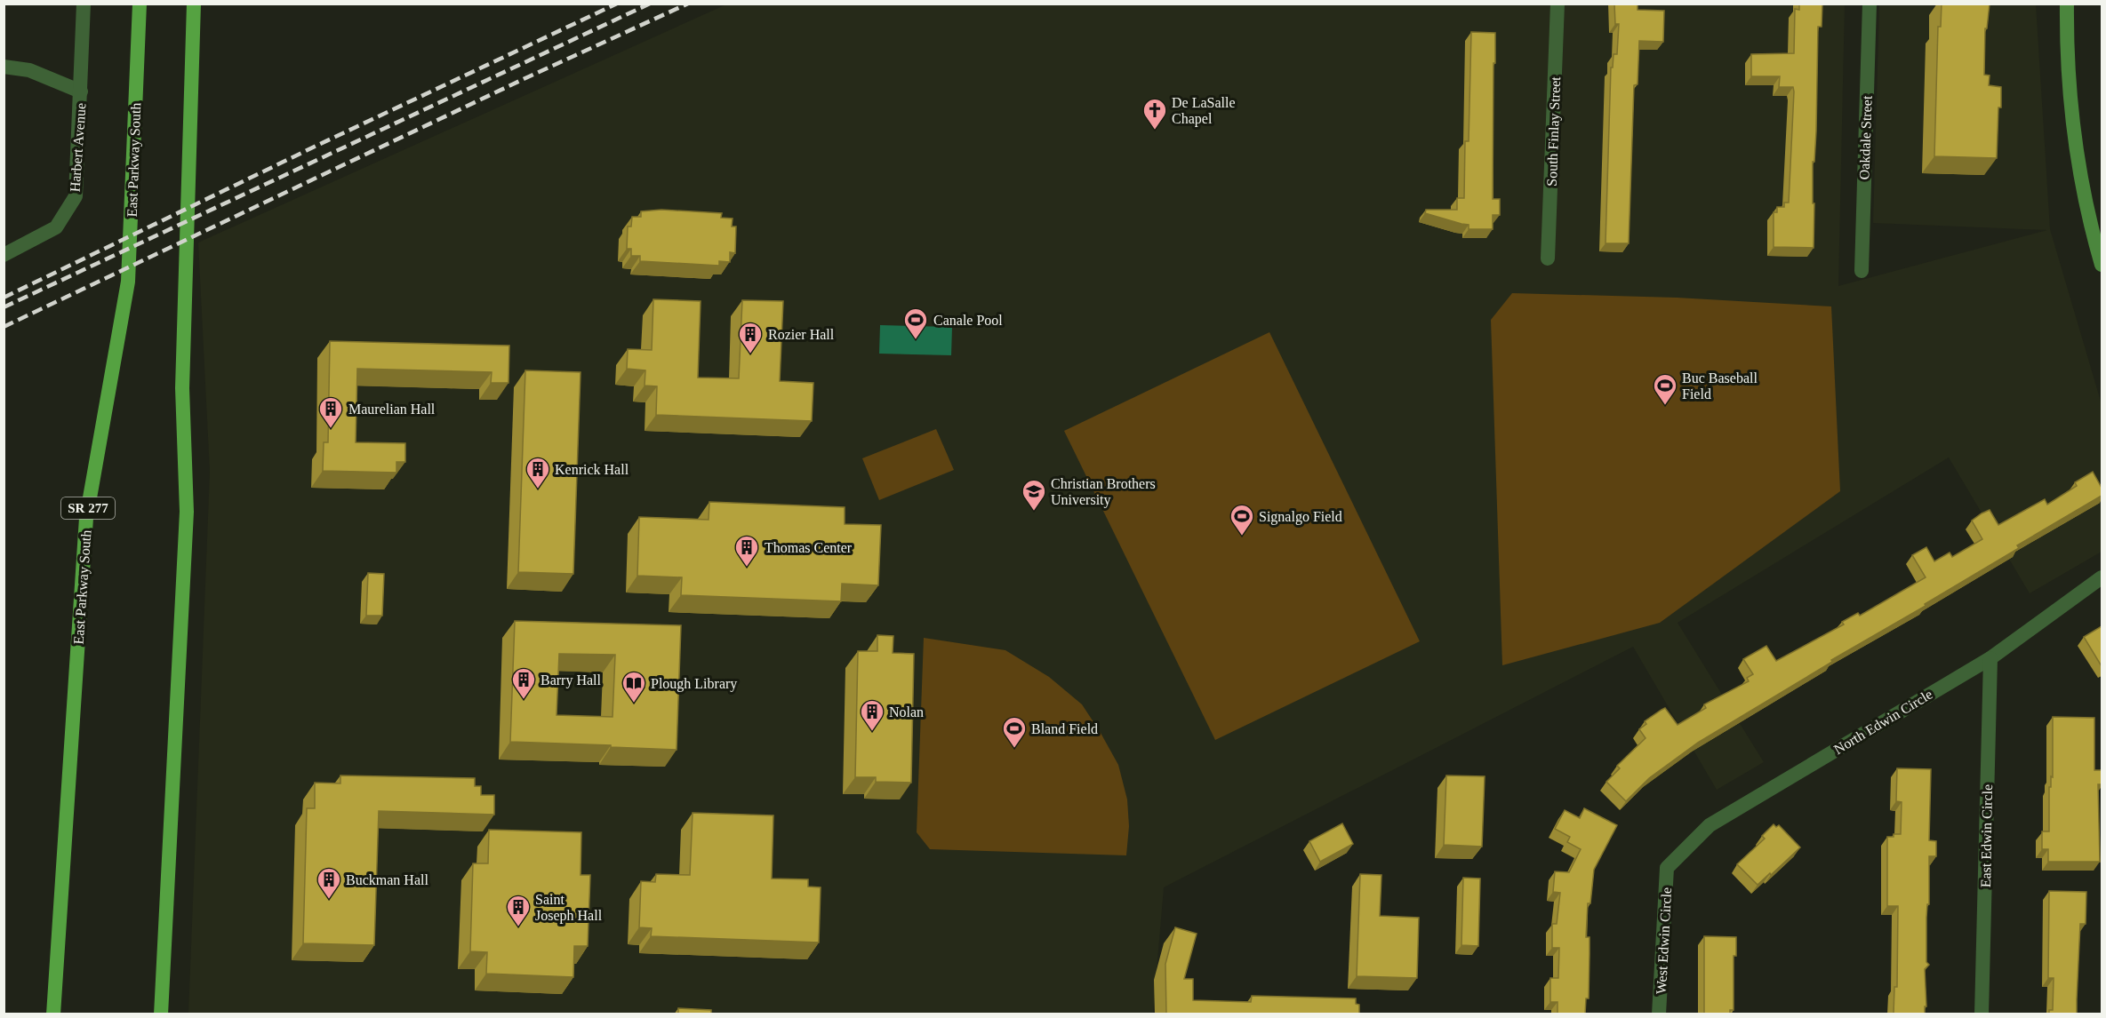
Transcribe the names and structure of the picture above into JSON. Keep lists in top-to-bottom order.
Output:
{
  "streets": {
    "main road": ["East Parkway South", "SR 277"],
    "street": [
      "South Finlay Street",
      "Oakdale Street",
      "Harbert Avenue",
      "North Edwin Circle",
      "East Edwin Circle",
      "West Edwin Circle"
    ]
  },
  "crossings": [
    ["North Edwin Circle", "East Edwin Circle"],
    ["North Edwin Circle", "West Edwin Circle"]
  ],
  "places": {
    "church": ["De LaSalle Chapel"],
    "sports": [
      "Canale Pool",
      "Buc Baseball Field",
      "Signalgo Field",
      "Bland Field"
    ],
    "building": [
      "Rozier Hall",
      "Maurelian Hall",
      "Kenrick Hall",
      "Thomas Center",
      "Barry Hall",
      "Nolan",
      "Buckman Hall",
      "Saint Joseph Hall"
    ],
    "school or university": ["Christian Brothers University"],
    "library": ["Plough Library"]
  }
}
